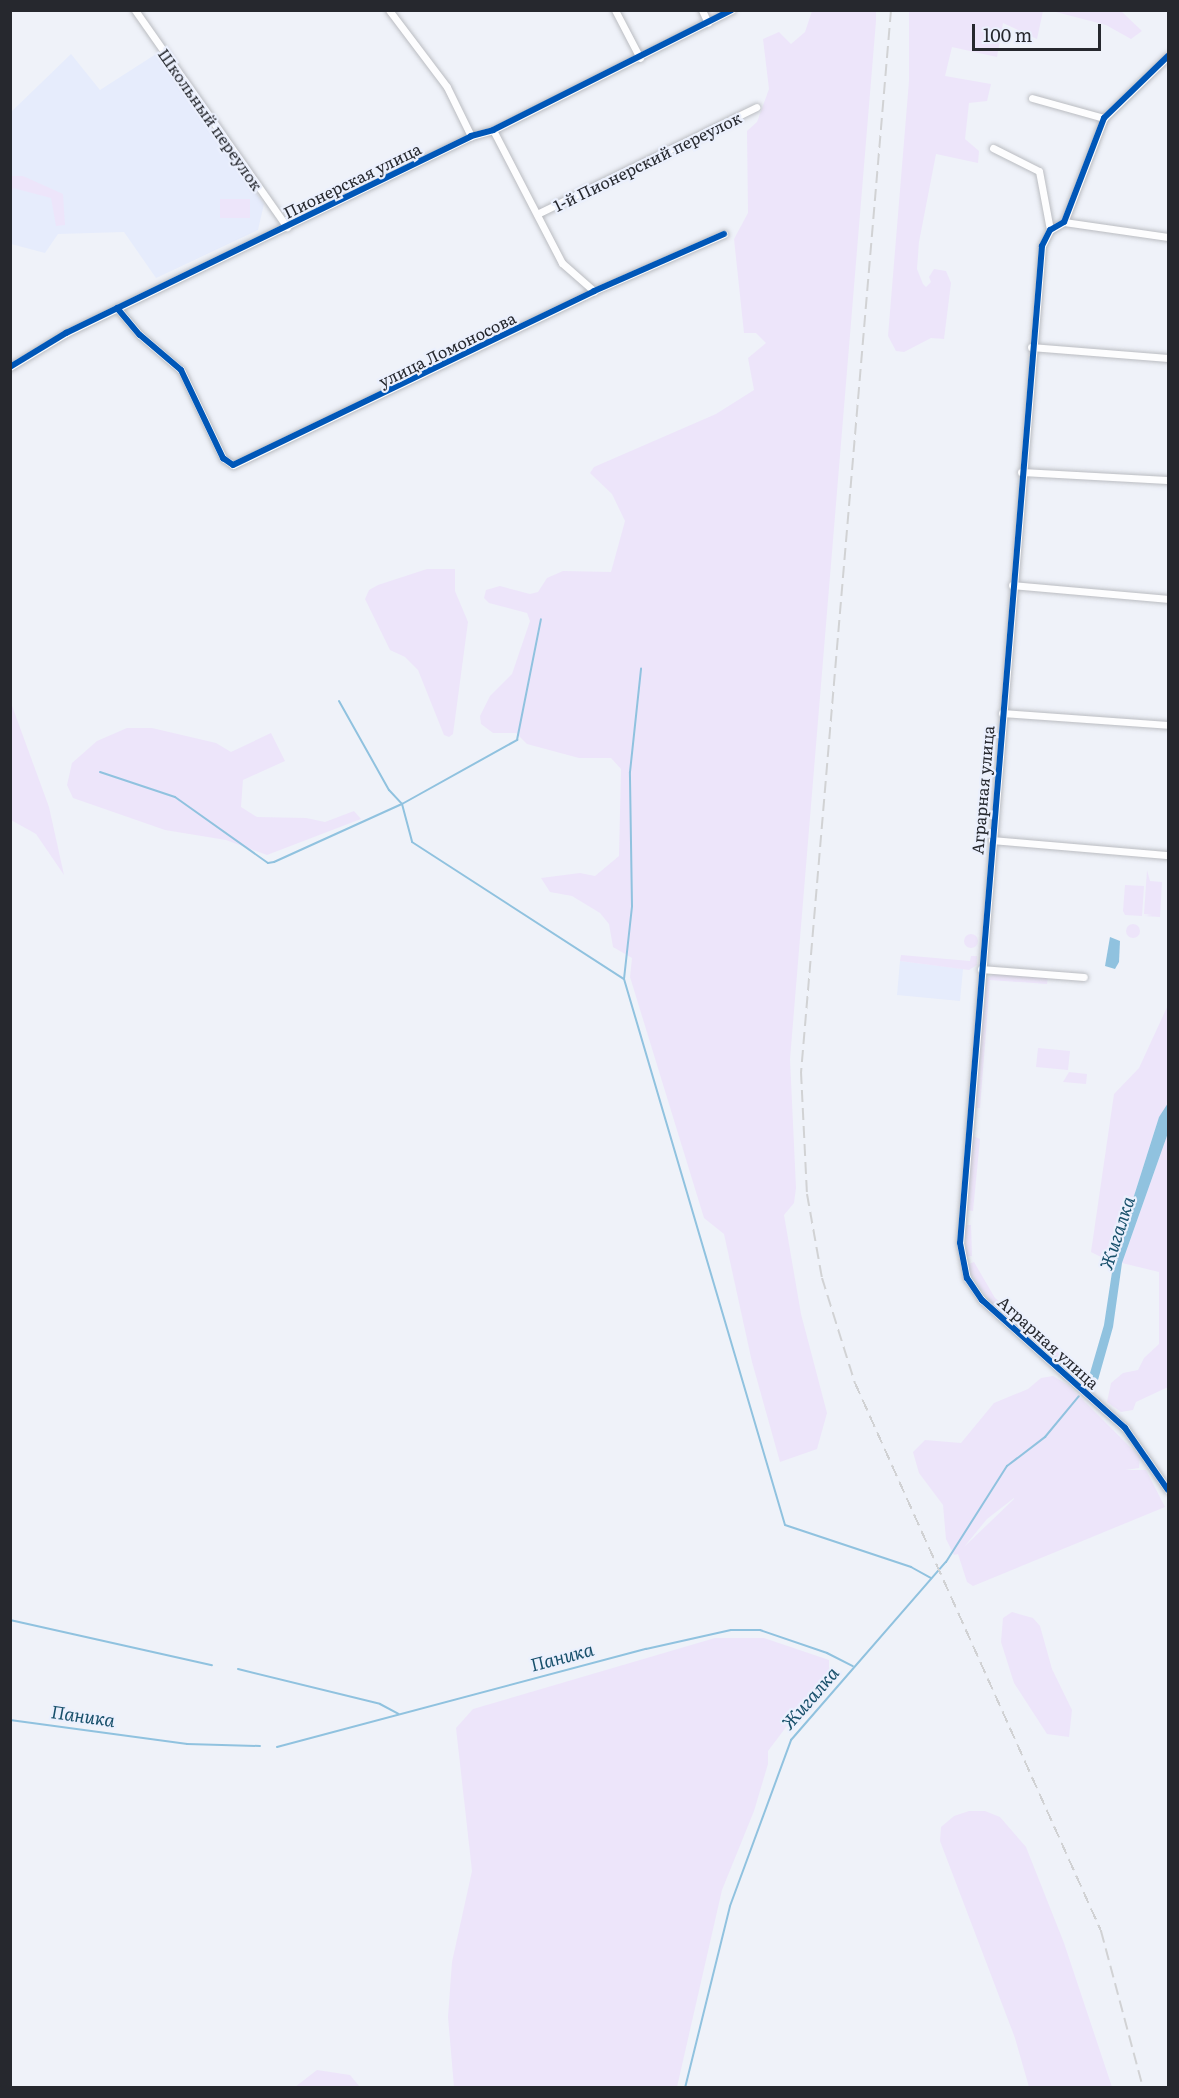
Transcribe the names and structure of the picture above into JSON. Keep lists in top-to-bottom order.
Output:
{
  "streets": {
    "street": [
      "Школьный переулок",
      "1-й Пионерский переулок",
      "Пионерская улица",
      "улица Ломоносова",
      "Аграрная улица"
    ]
  },
  "crossings": [
    ["Школьный переулок", "Пионерская улица"],
    ["Пионерская улица", "улица Ломоносова"]
  ],
  "water": ["Жигалка", "Паника"],
  "scale_bar": "100 m"
}
